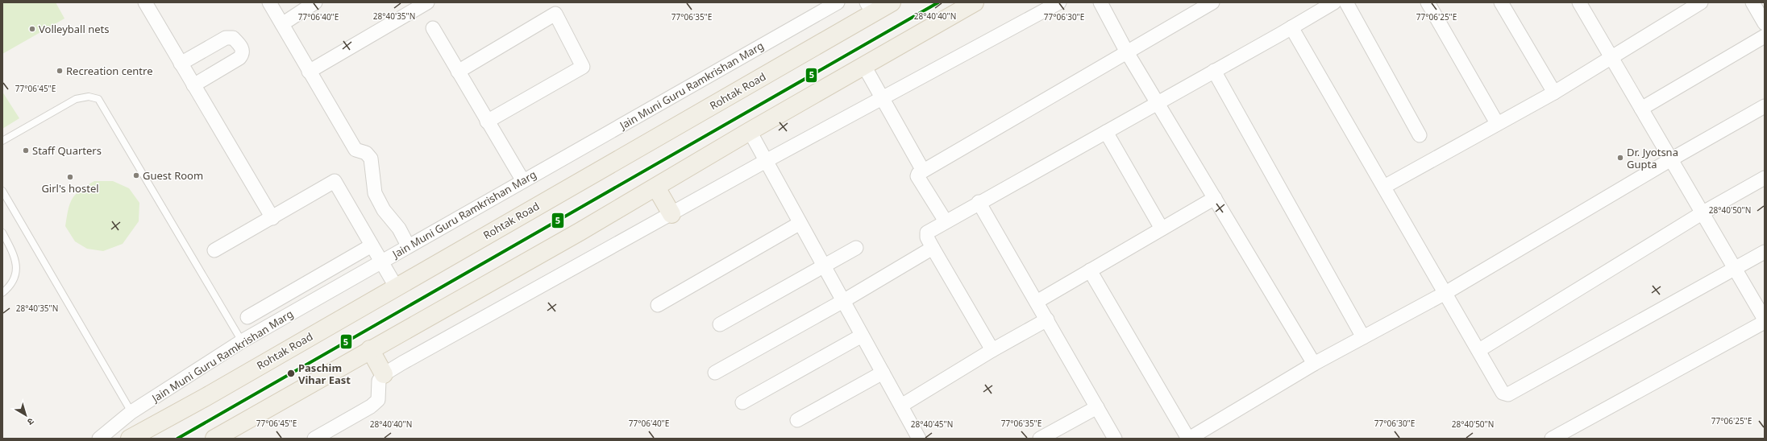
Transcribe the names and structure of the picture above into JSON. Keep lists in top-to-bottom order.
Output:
{
  "streets": {
    "main road": ["Rohtak Road"],
    "street": ["Jain Muni Guru Ramkrishan Marg"]
  },
  "places": [
    "Volleyball nets",
    "Recreation centre",
    "Staff Quarters",
    "Dr. Jyotsna Gupta",
    "Guest Room",
    "Girl's hostel",
    "Paschim Vihar East"
  ],
  "lines": ["transit line 5"],
  "north": "bottom right",
  "coordinates": [
    "28°40'35\"N",
    "28°40'40\"N",
    "77°06'40\"E",
    "77°06'35\"E",
    "77°06'30\"E",
    "77°06'25\"E",
    "77°06'45\"E",
    "28°40'50\"N",
    "28°40'45\"N"
  ]
}
